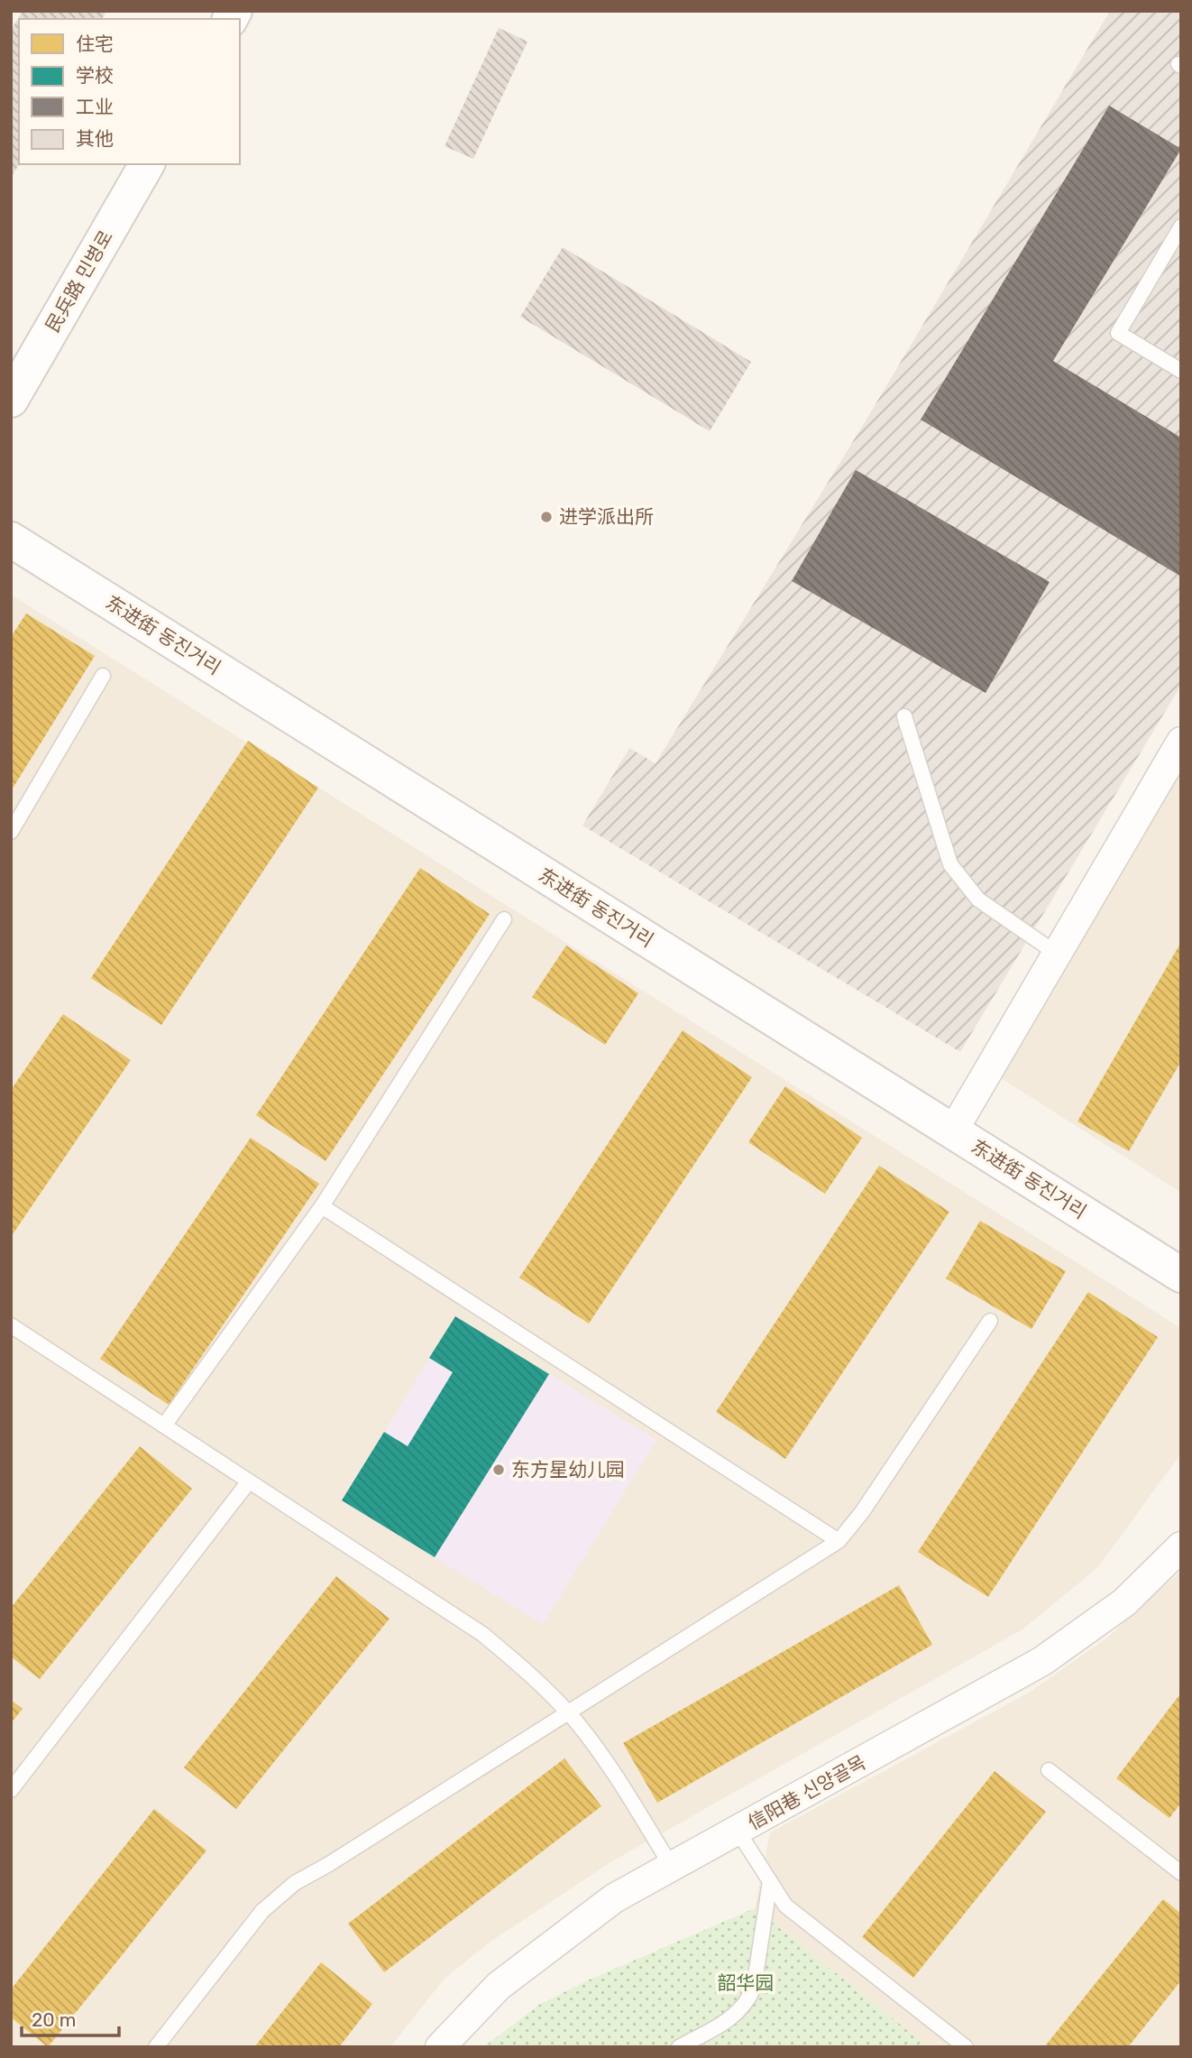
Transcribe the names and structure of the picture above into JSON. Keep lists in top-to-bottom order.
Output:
{
  "streets": {
    "street": ["民兵路 민병로", "东进街 동진거리", "信阳巷 신양골목"]
  },
  "parks": ["韶华园"],
  "places": ["进学派出所", "东方星幼儿园"],
  "legend": [
    "住宅",
    "学校",
    "工业",
    "其他"
  ],
  "scale_bar": "20 m"
}
